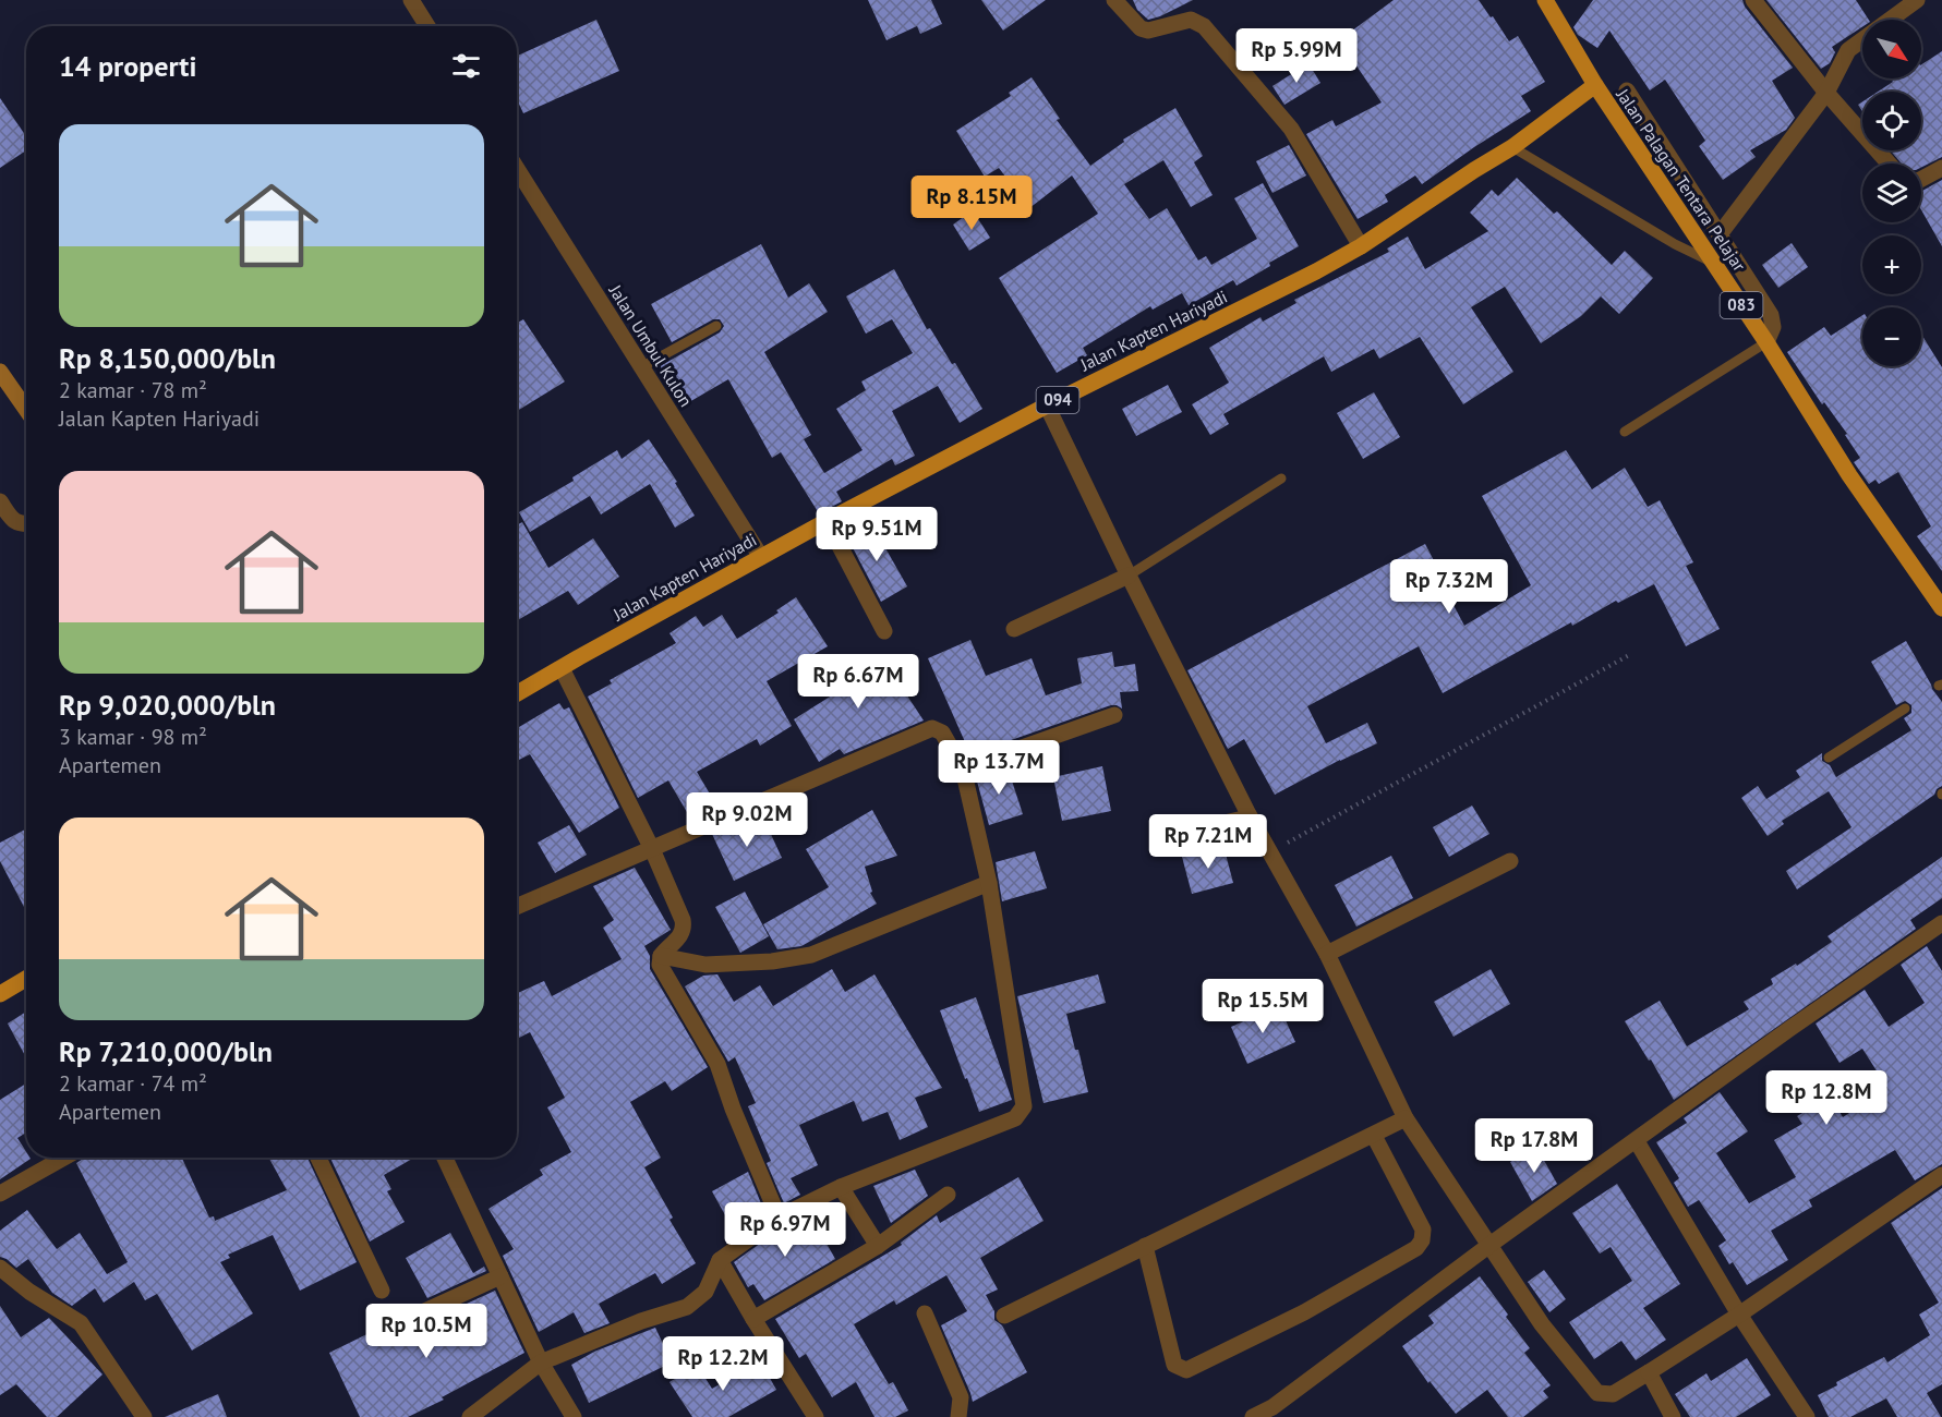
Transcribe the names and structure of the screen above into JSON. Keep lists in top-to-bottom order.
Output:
{
  "streets": {
    "main road": [
      "Jalan Palagan Tentara Pelajar",
      "083",
      "Jalan Kapten Hariyadi",
      "094"
    ],
    "street": ["Jalan Umbul Kulon"]
  },
  "crossings": [
    ["Jalan Palagan Tentara Pelajar", "Jalan Kapten Hariyadi"],
    ["Jalan Kapten Hariyadi", "Jalan Umbul Kulon"]
  ],
  "north": "bottom right",
  "page": {
    "map_buttons": ["+", "−"],
    "heading": "14 properti",
    "price": [
      "Rp 5.99M",
      "Rp 8.15M",
      "Rp 9.51M",
      "Rp 7.32M",
      "Rp 6.67M",
      "Rp 13.7M",
      "Rp 9.02M",
      "Rp 7.21M",
      "Rp 15.5M",
      "Rp 12.8M",
      "Rp 17.8M",
      "Rp 6.97M",
      "Rp 10.5M",
      "Rp 12.2M"
    ],
    "list": [
      {
        "name": "Rp 8,150,000/bln",
        "note": "2 kamar · 78 m² · Jalan Kapten Hariyadi"
      },
      {
        "name": "Rp 9,020,000/bln",
        "note": "3 kamar · 98 m² · Apartemen"
      },
      {
        "name": "Rp 7,210,000/bln",
        "note": "2 kamar · 74 m² · Apartemen"
      }
    ]
  }
}
